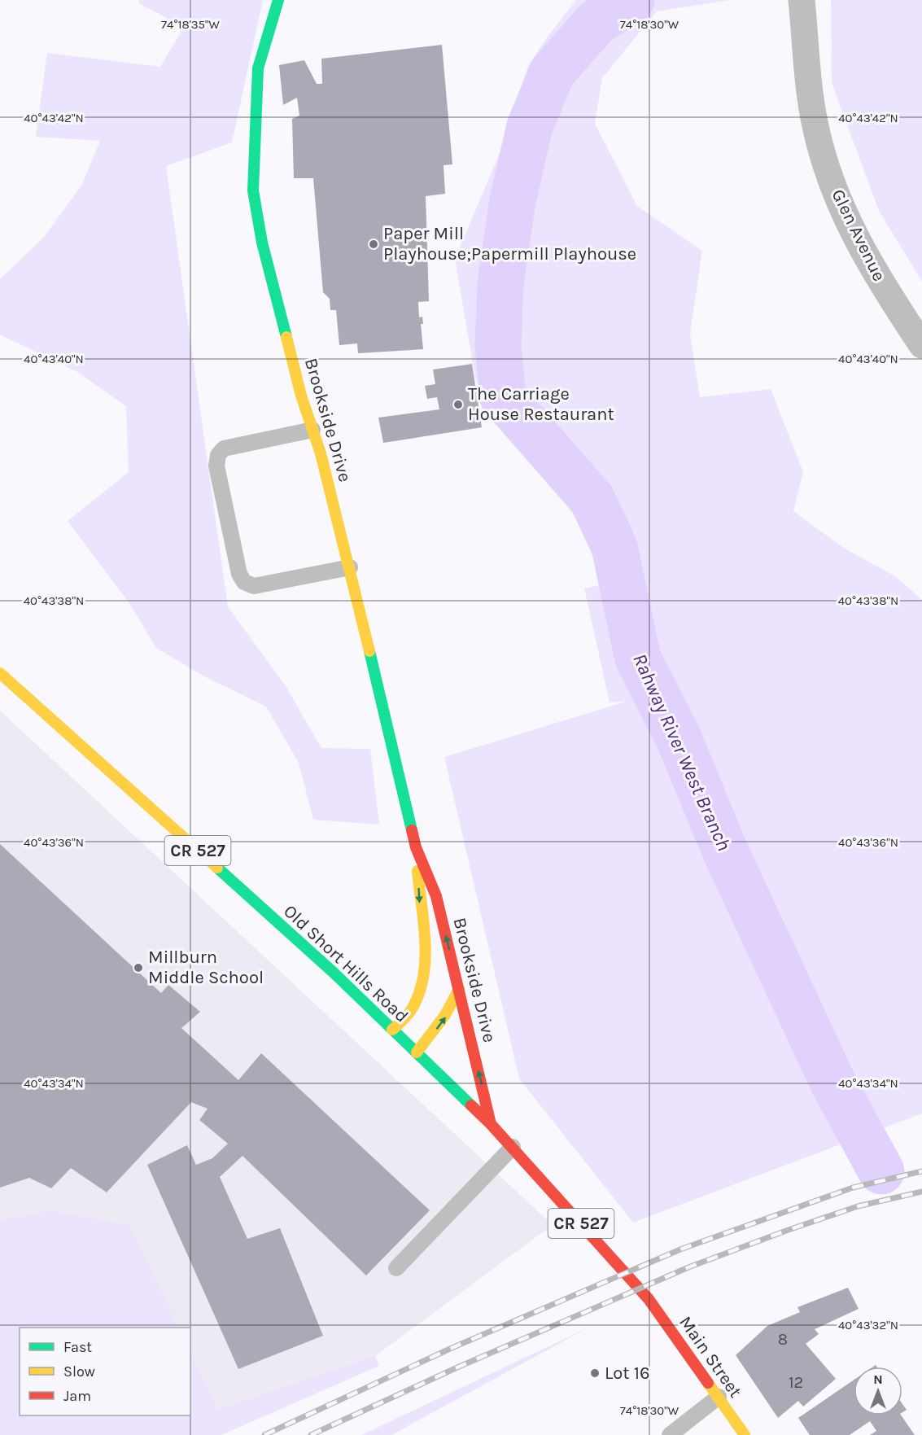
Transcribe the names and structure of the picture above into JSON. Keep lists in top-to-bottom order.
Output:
{
  "streets": {
    "main road": [
      "Brookside Drive",
      "CR 527",
      "Old Short Hills Road",
      "Main Street"
    ],
    "street": ["Glen Avenue"]
  },
  "crossings": [
    ["Brookside Drive", "Old Short Hills Road"],
    ["Old Short Hills Road", "Main Street"]
  ],
  "water": ["Rahway River West Branch"],
  "places": [
    "Paper Mill Playhouse;Papermill Playhouse",
    "The Carriage House Restaurant",
    "Millburn Middle School",
    "Lot 16"
  ],
  "house_numbers": ["8", "12"],
  "legend": ["Fast", "Slow", "Jam"],
  "north": "top",
  "coordinates": [
    "74°18'35\"W",
    "74°18'30\"W",
    "40°43'42\"N",
    "40°43'40\"N",
    "40°43'38\"N",
    "40°43'36\"N",
    "40°43'34\"N",
    "40°43'32\"N"
  ]
}
